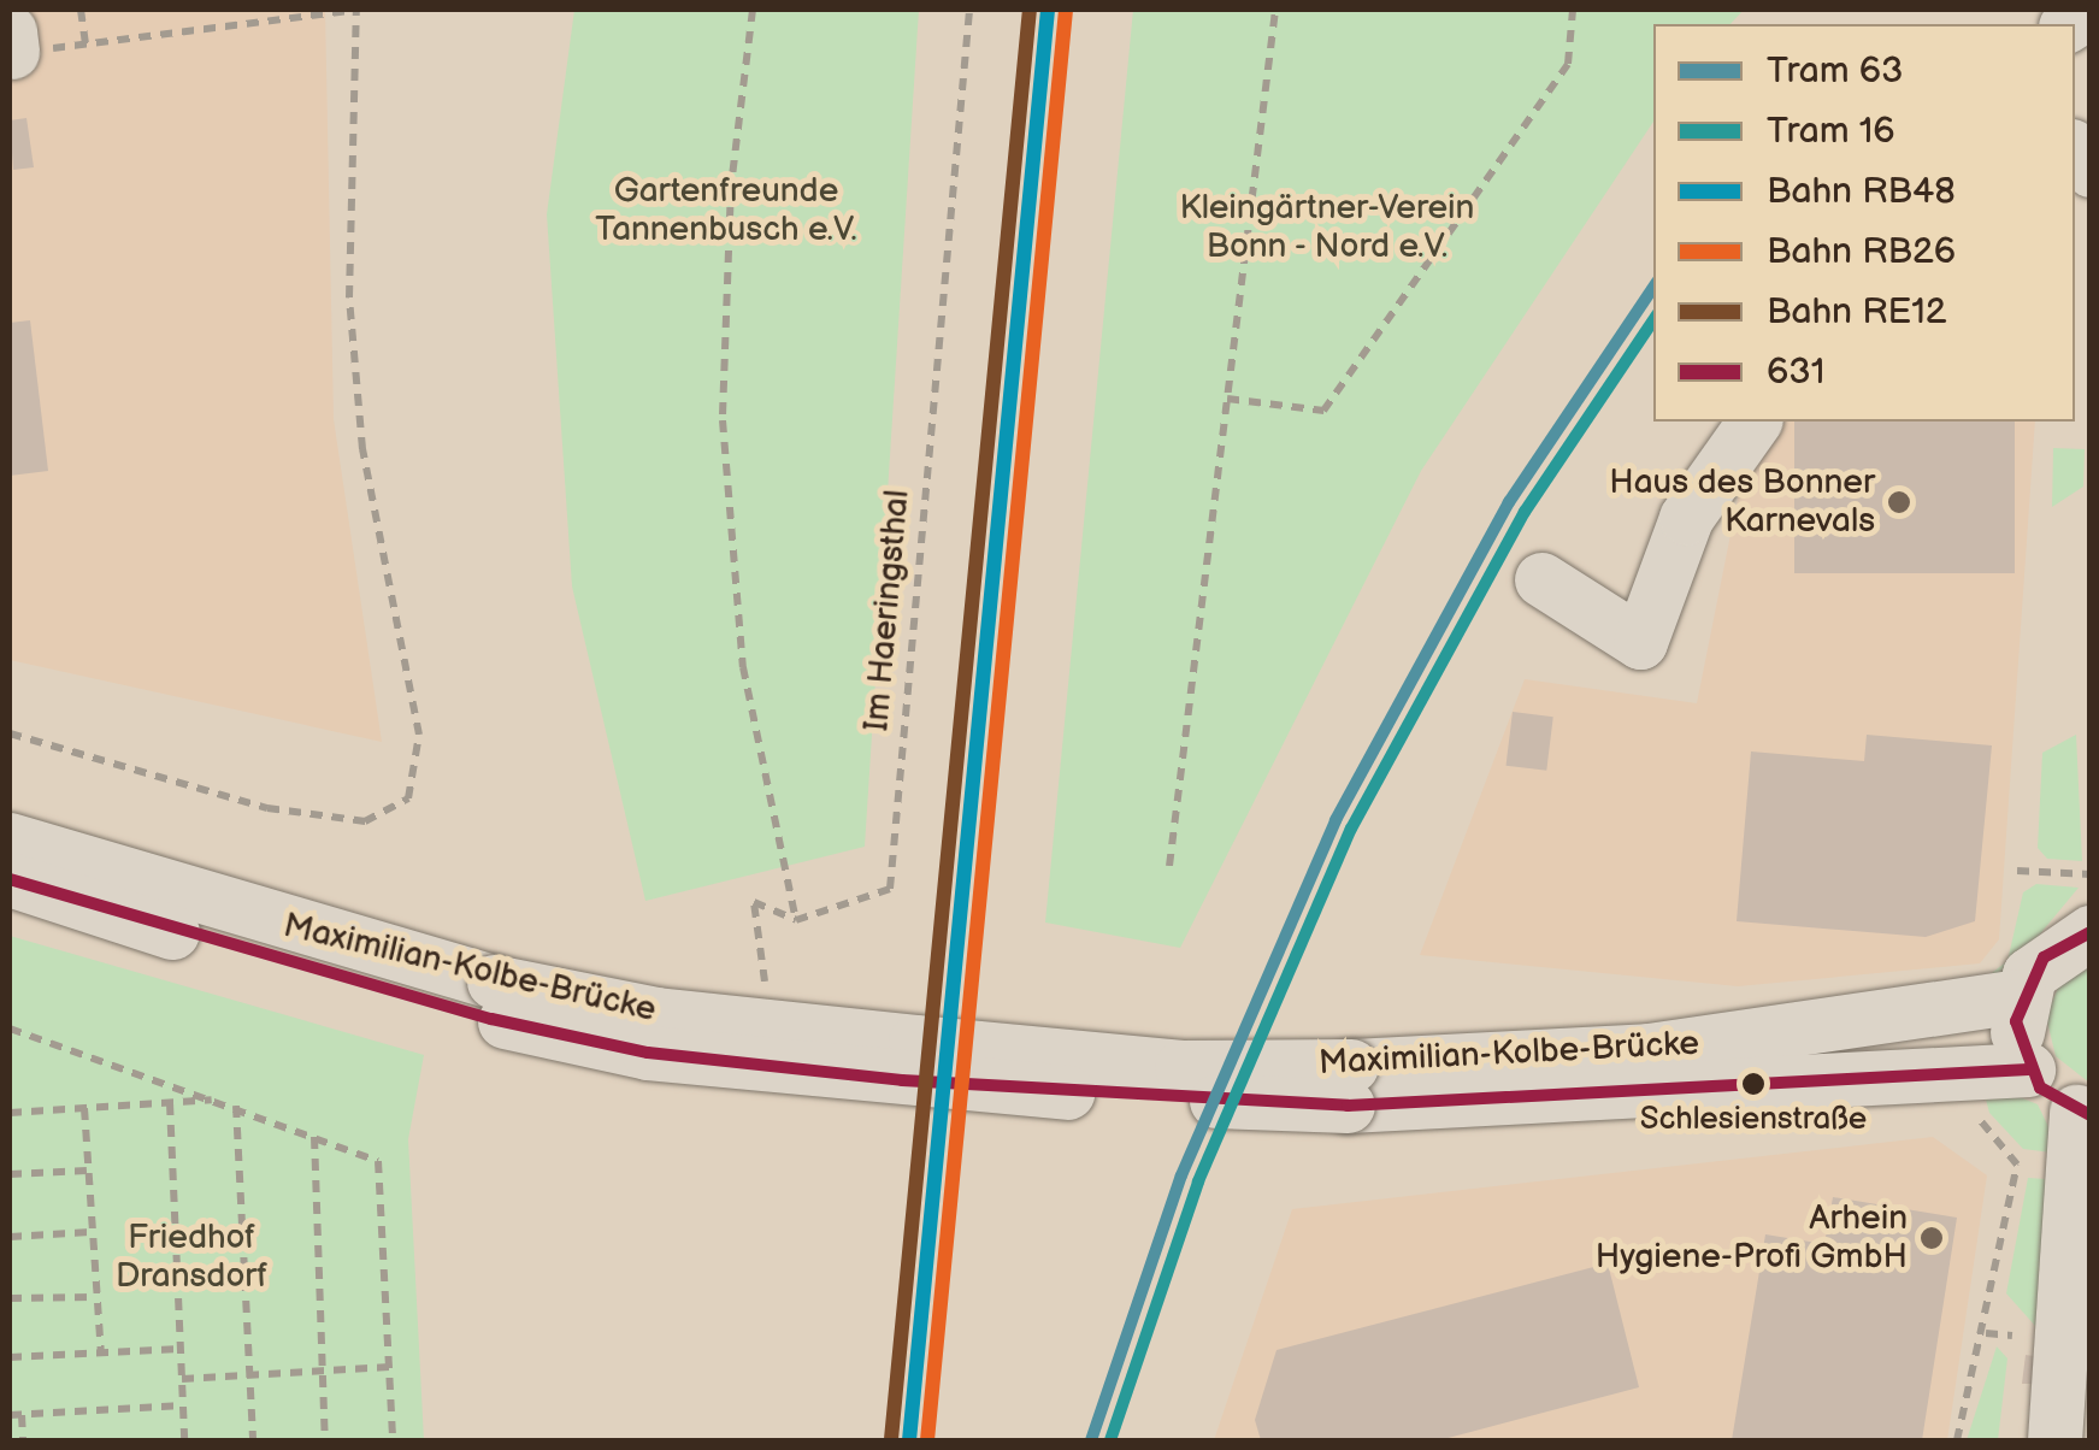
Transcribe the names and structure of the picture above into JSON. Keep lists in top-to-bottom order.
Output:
{
  "streets": {
    "street": ["Maximilian-Kolbe-Brücke"],
    "path": ["Im Haeringsthal"]
  },
  "parks": ["Gartenfreunde Tannenbusch e.V.", "Kleingärtner-Verein Bonn - Nord e.V.", "Friedhof Dransdorf"],
  "places": ["Haus des Bonner Karnevals", "Schlesienstraße", "Arhein Hygiene-Profi GmbH"],
  "lines": [
    "rail line RB48",
    "rail line RE12",
    "rail line RB26",
    "tram line 63",
    "tram line 16",
    "transit line 631"
  ],
  "legend": [
    "Tram 63",
    "Tram 16",
    "Bahn RB48",
    "Bahn RB26",
    "Bahn RE12",
    "631"
  ]
}
